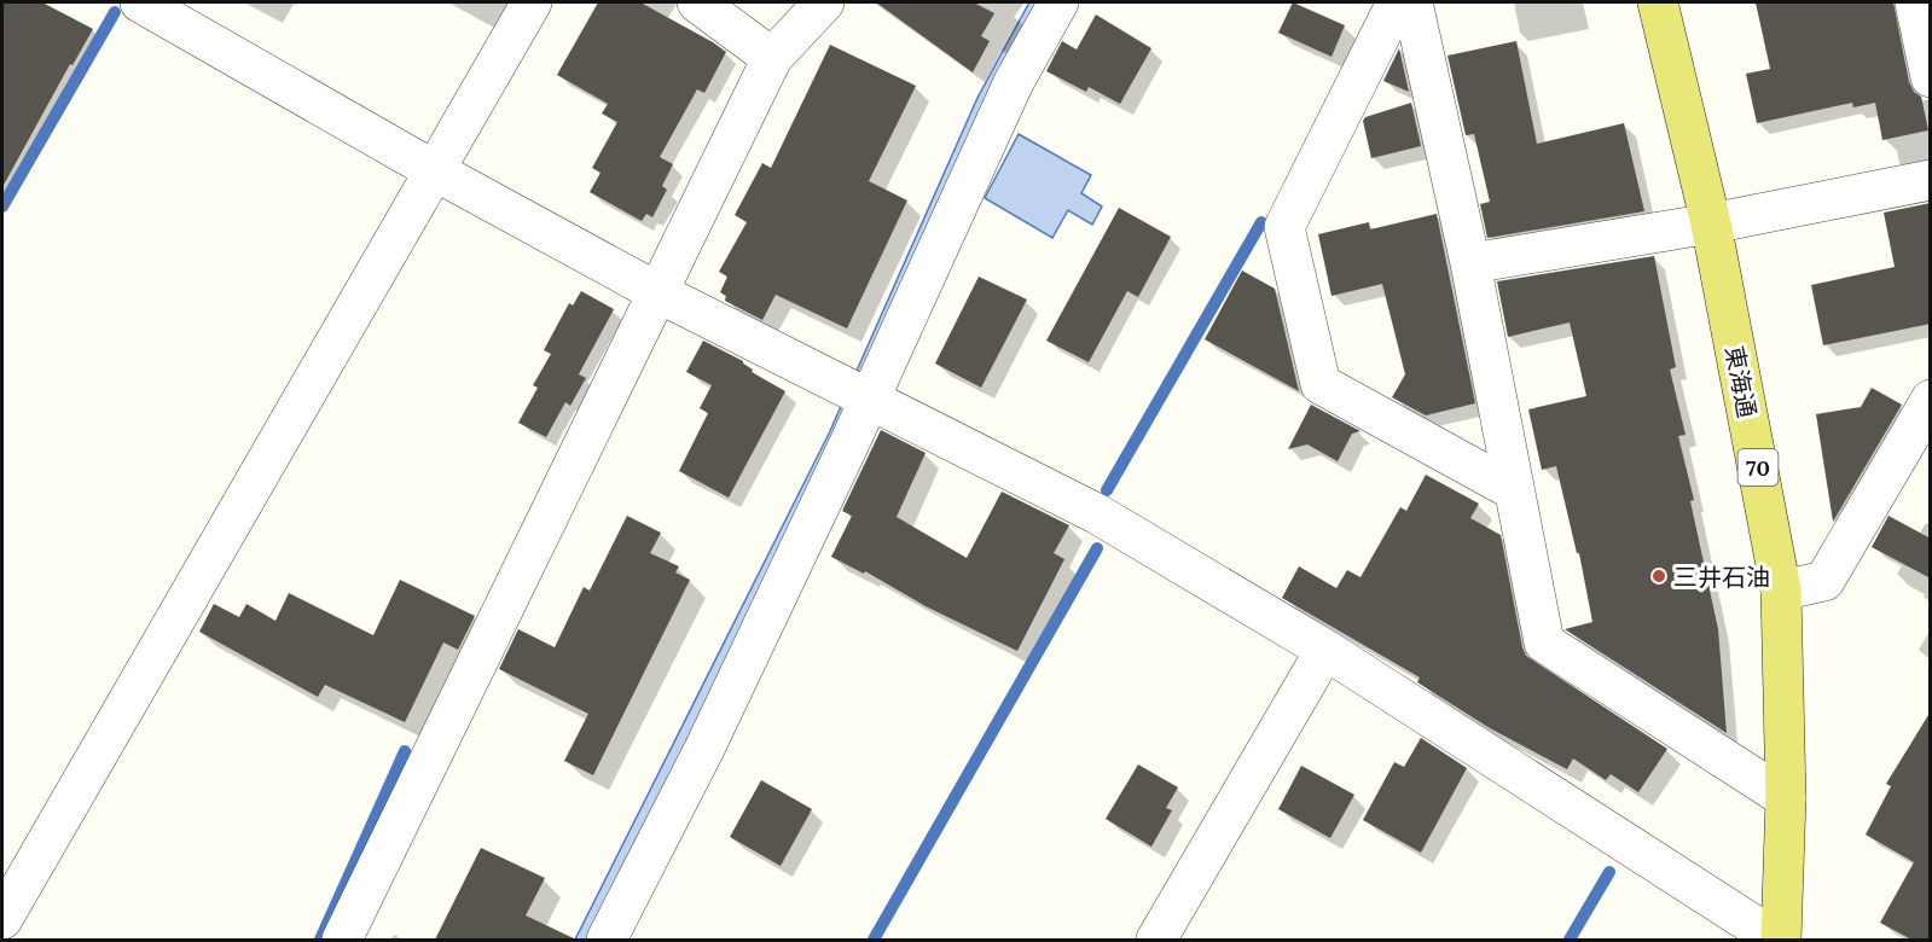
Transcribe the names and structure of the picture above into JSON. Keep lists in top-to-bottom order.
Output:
{
  "streets": {
    "main road": ["東海通", "70"]
  },
  "places": ["三井石油"]
}
